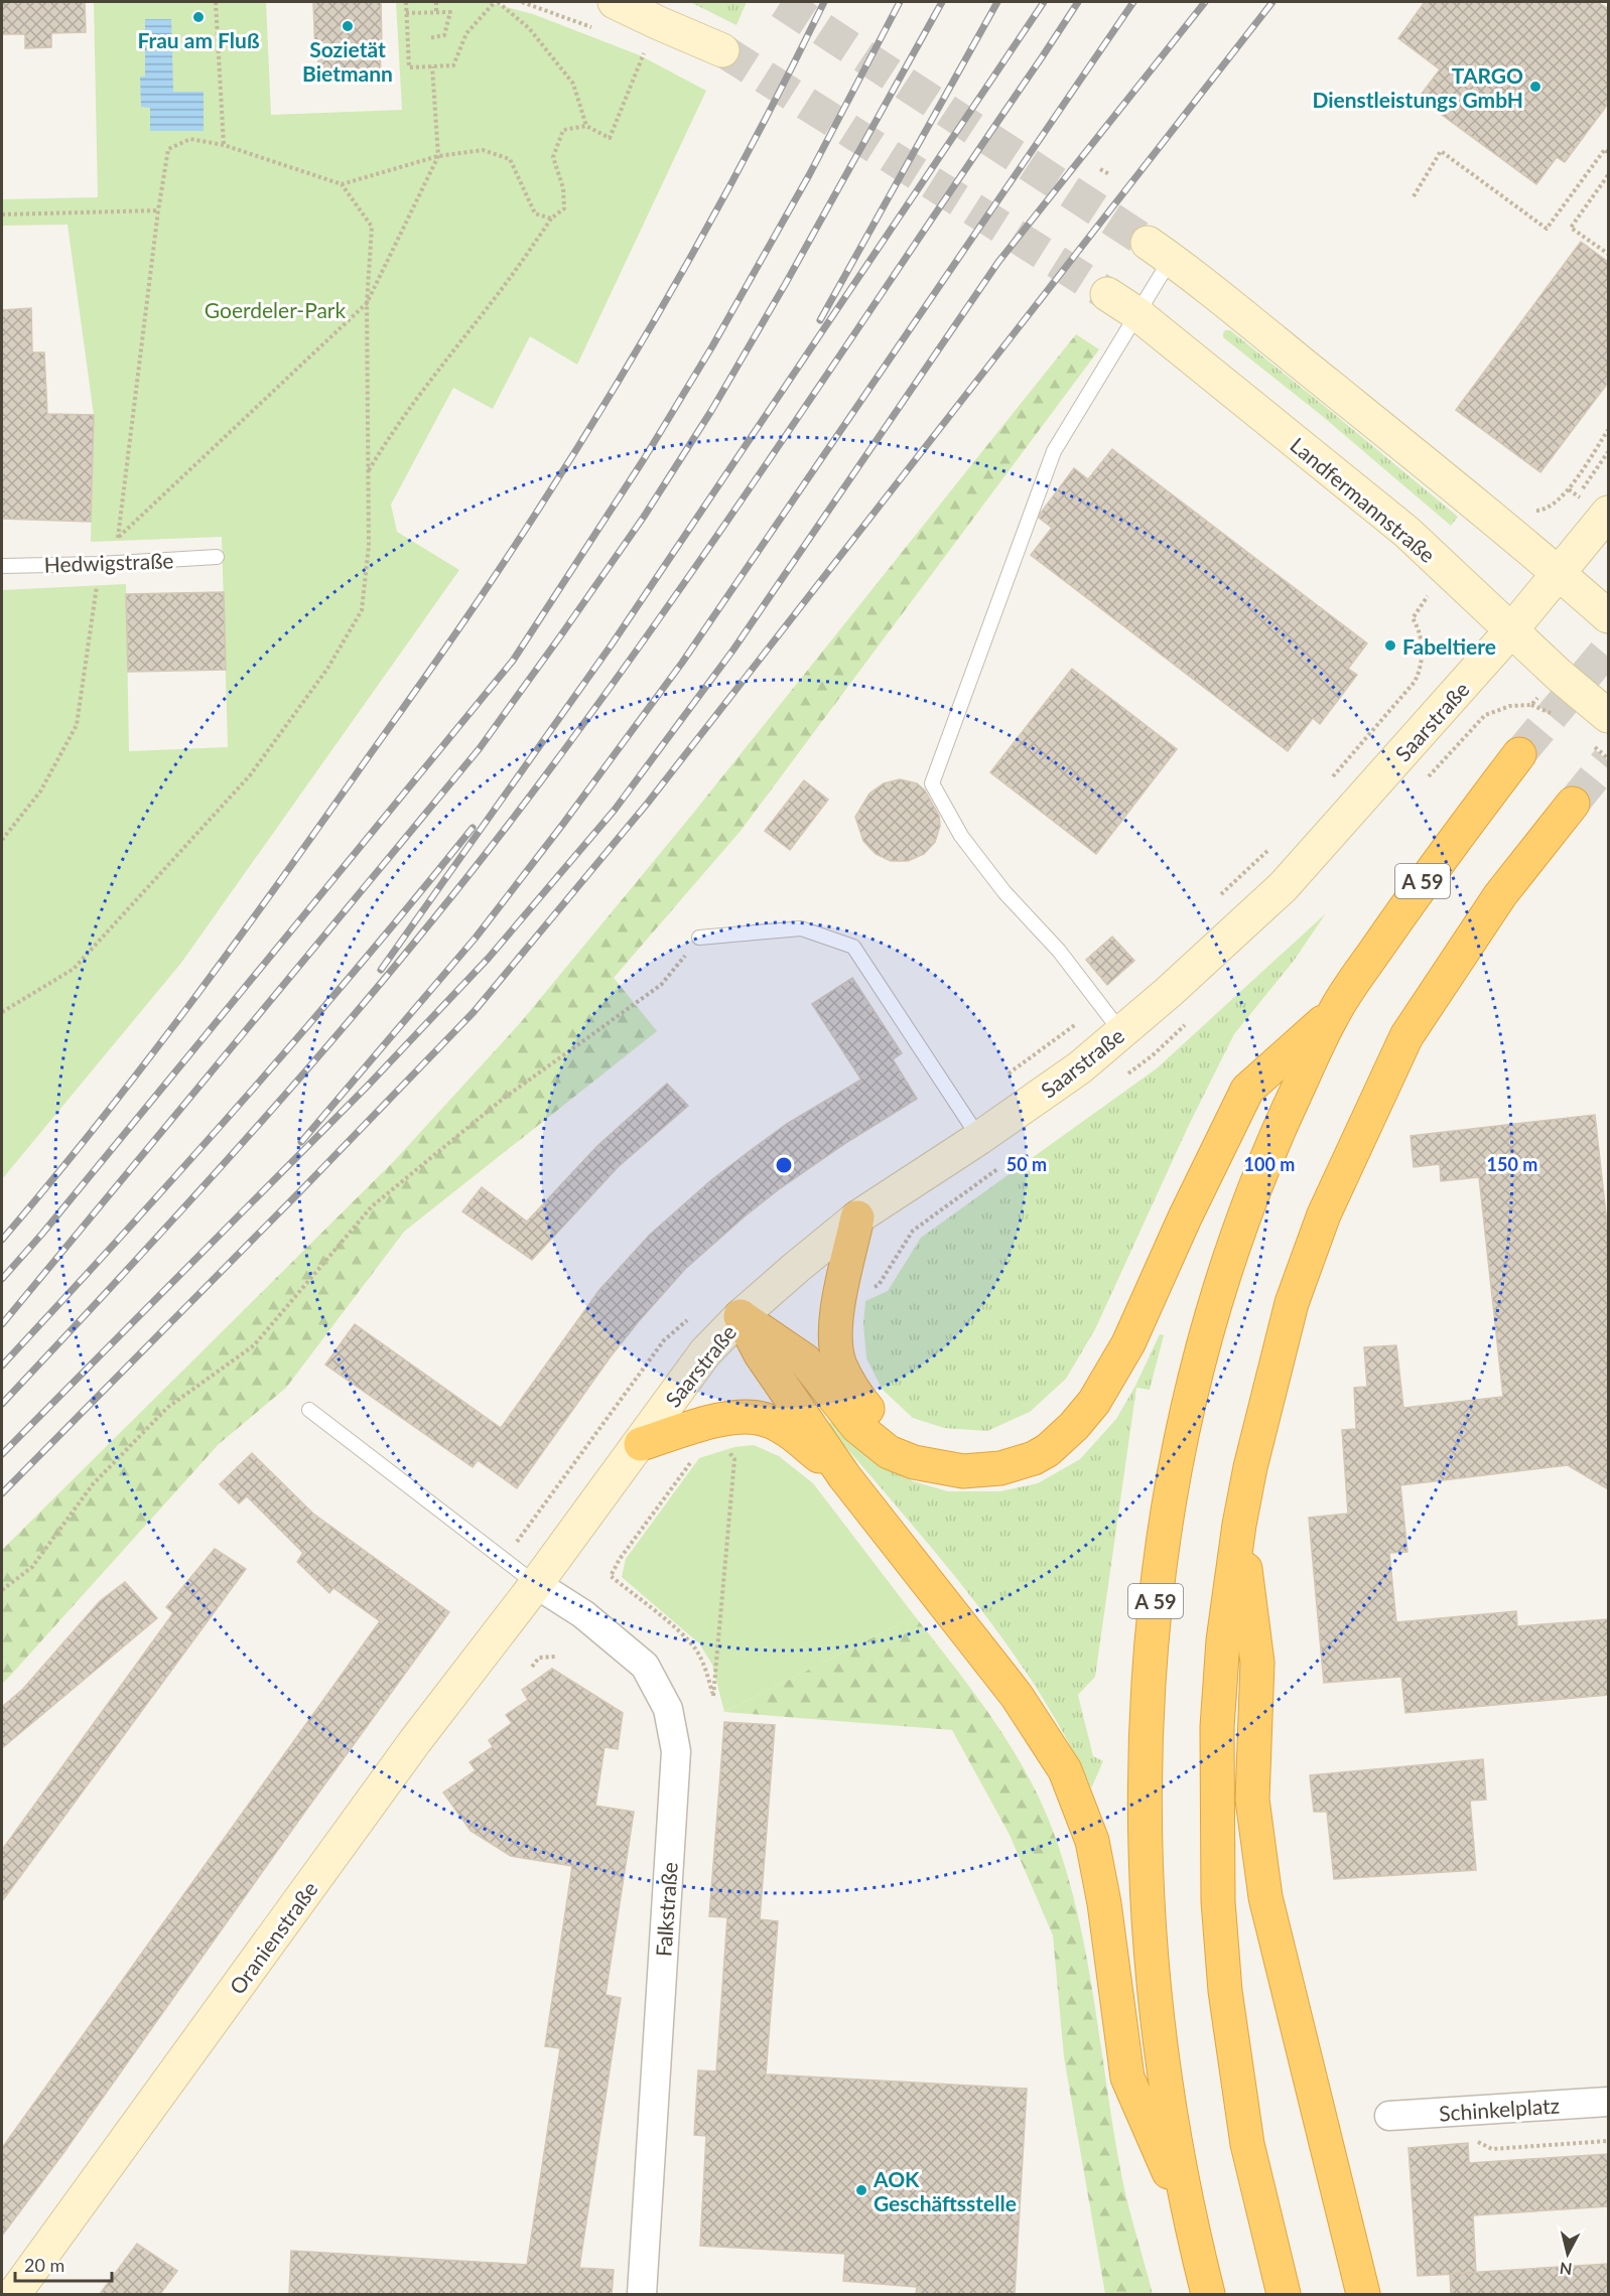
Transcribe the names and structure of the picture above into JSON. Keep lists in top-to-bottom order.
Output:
{
  "streets": {
    "highway": ["A 59"],
    "main road": ["Landfermannstraße", "Saarstraße", "Oranienstraße"],
    "street": ["Falkstraße", "Schinkelplatz"],
    "lane": ["Hedwigstraße"]
  },
  "crossings": [
    ["Landfermannstraße", "Saarstraße"],
    ["Saarstraße", "Falkstraße"],
    ["Saarstraße", "Oranienstraße"],
    ["Falkstraße", "Oranienstraße"]
  ],
  "parks": ["Goerdeler-Park"],
  "places": [
    "Frau am Fluß",
    "Sozietät Bietmann",
    "TARGO Dienstleistungs GmbH",
    "Fabeltiere",
    "AOK Geschäftsstelle"
  ],
  "scale_bar": "20 m",
  "north": "bottom",
  "rings": ["50 m", "100 m", "150 m"]
}
